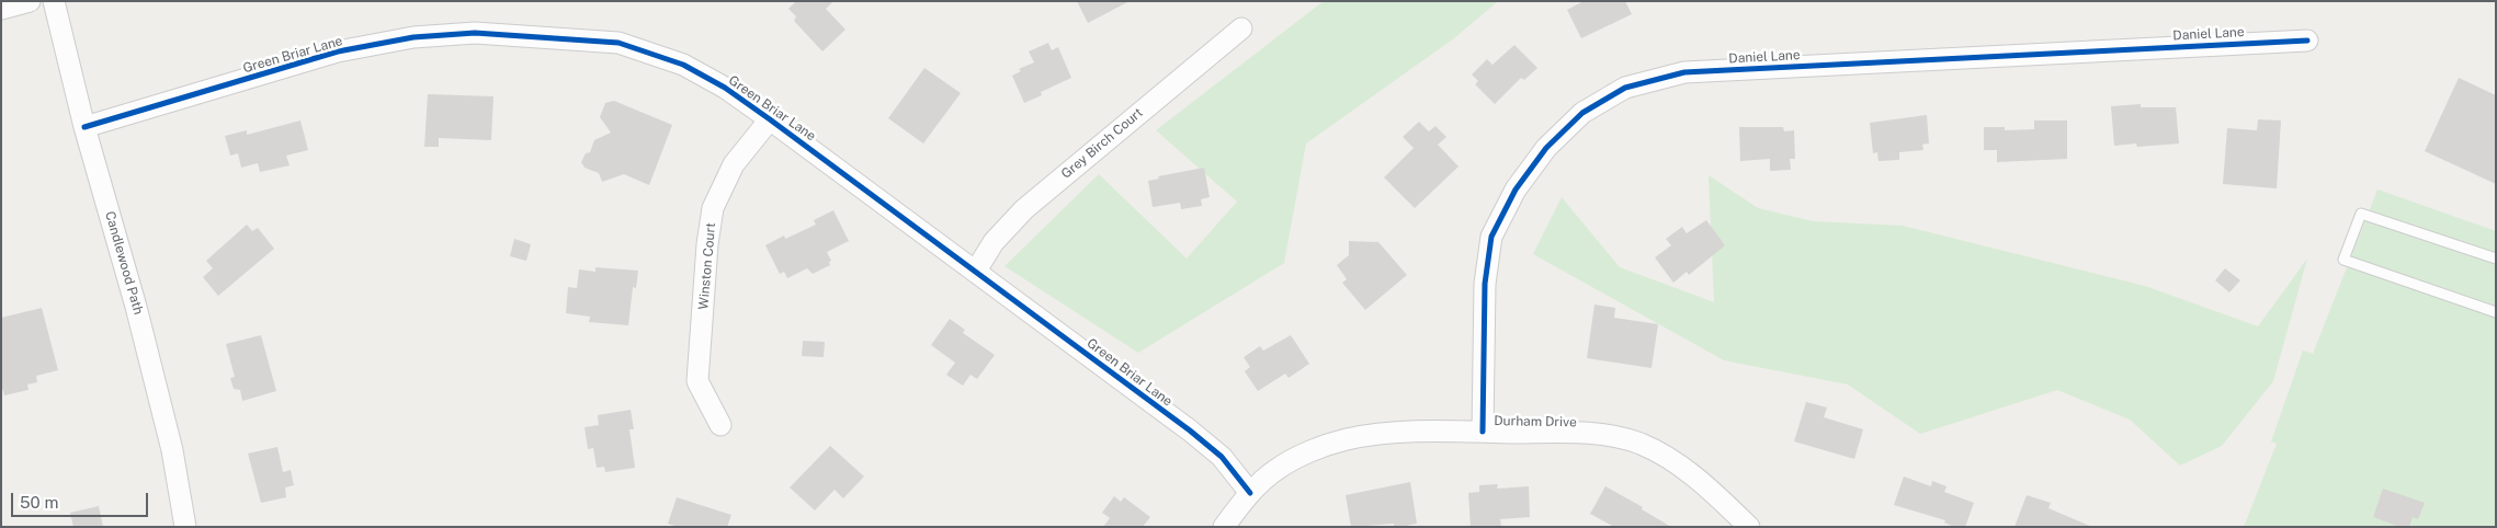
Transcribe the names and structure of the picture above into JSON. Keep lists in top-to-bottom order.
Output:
{
  "streets": {
    "street": [
      "Daniel Lane",
      "Green Briar Lane",
      "Grey Birch Court",
      "Candlewood Path",
      "Winston Court",
      "Durham Drive"
    ]
  },
  "crossings": [
    ["Daniel Lane", "Durham Drive"],
    ["Green Briar Lane", "Grey Birch Court"],
    ["Green Briar Lane", "Candlewood Path"],
    ["Green Briar Lane", "Winston Court"],
    ["Green Briar Lane", "Durham Drive"]
  ],
  "scale_bar": "50 m"
}
